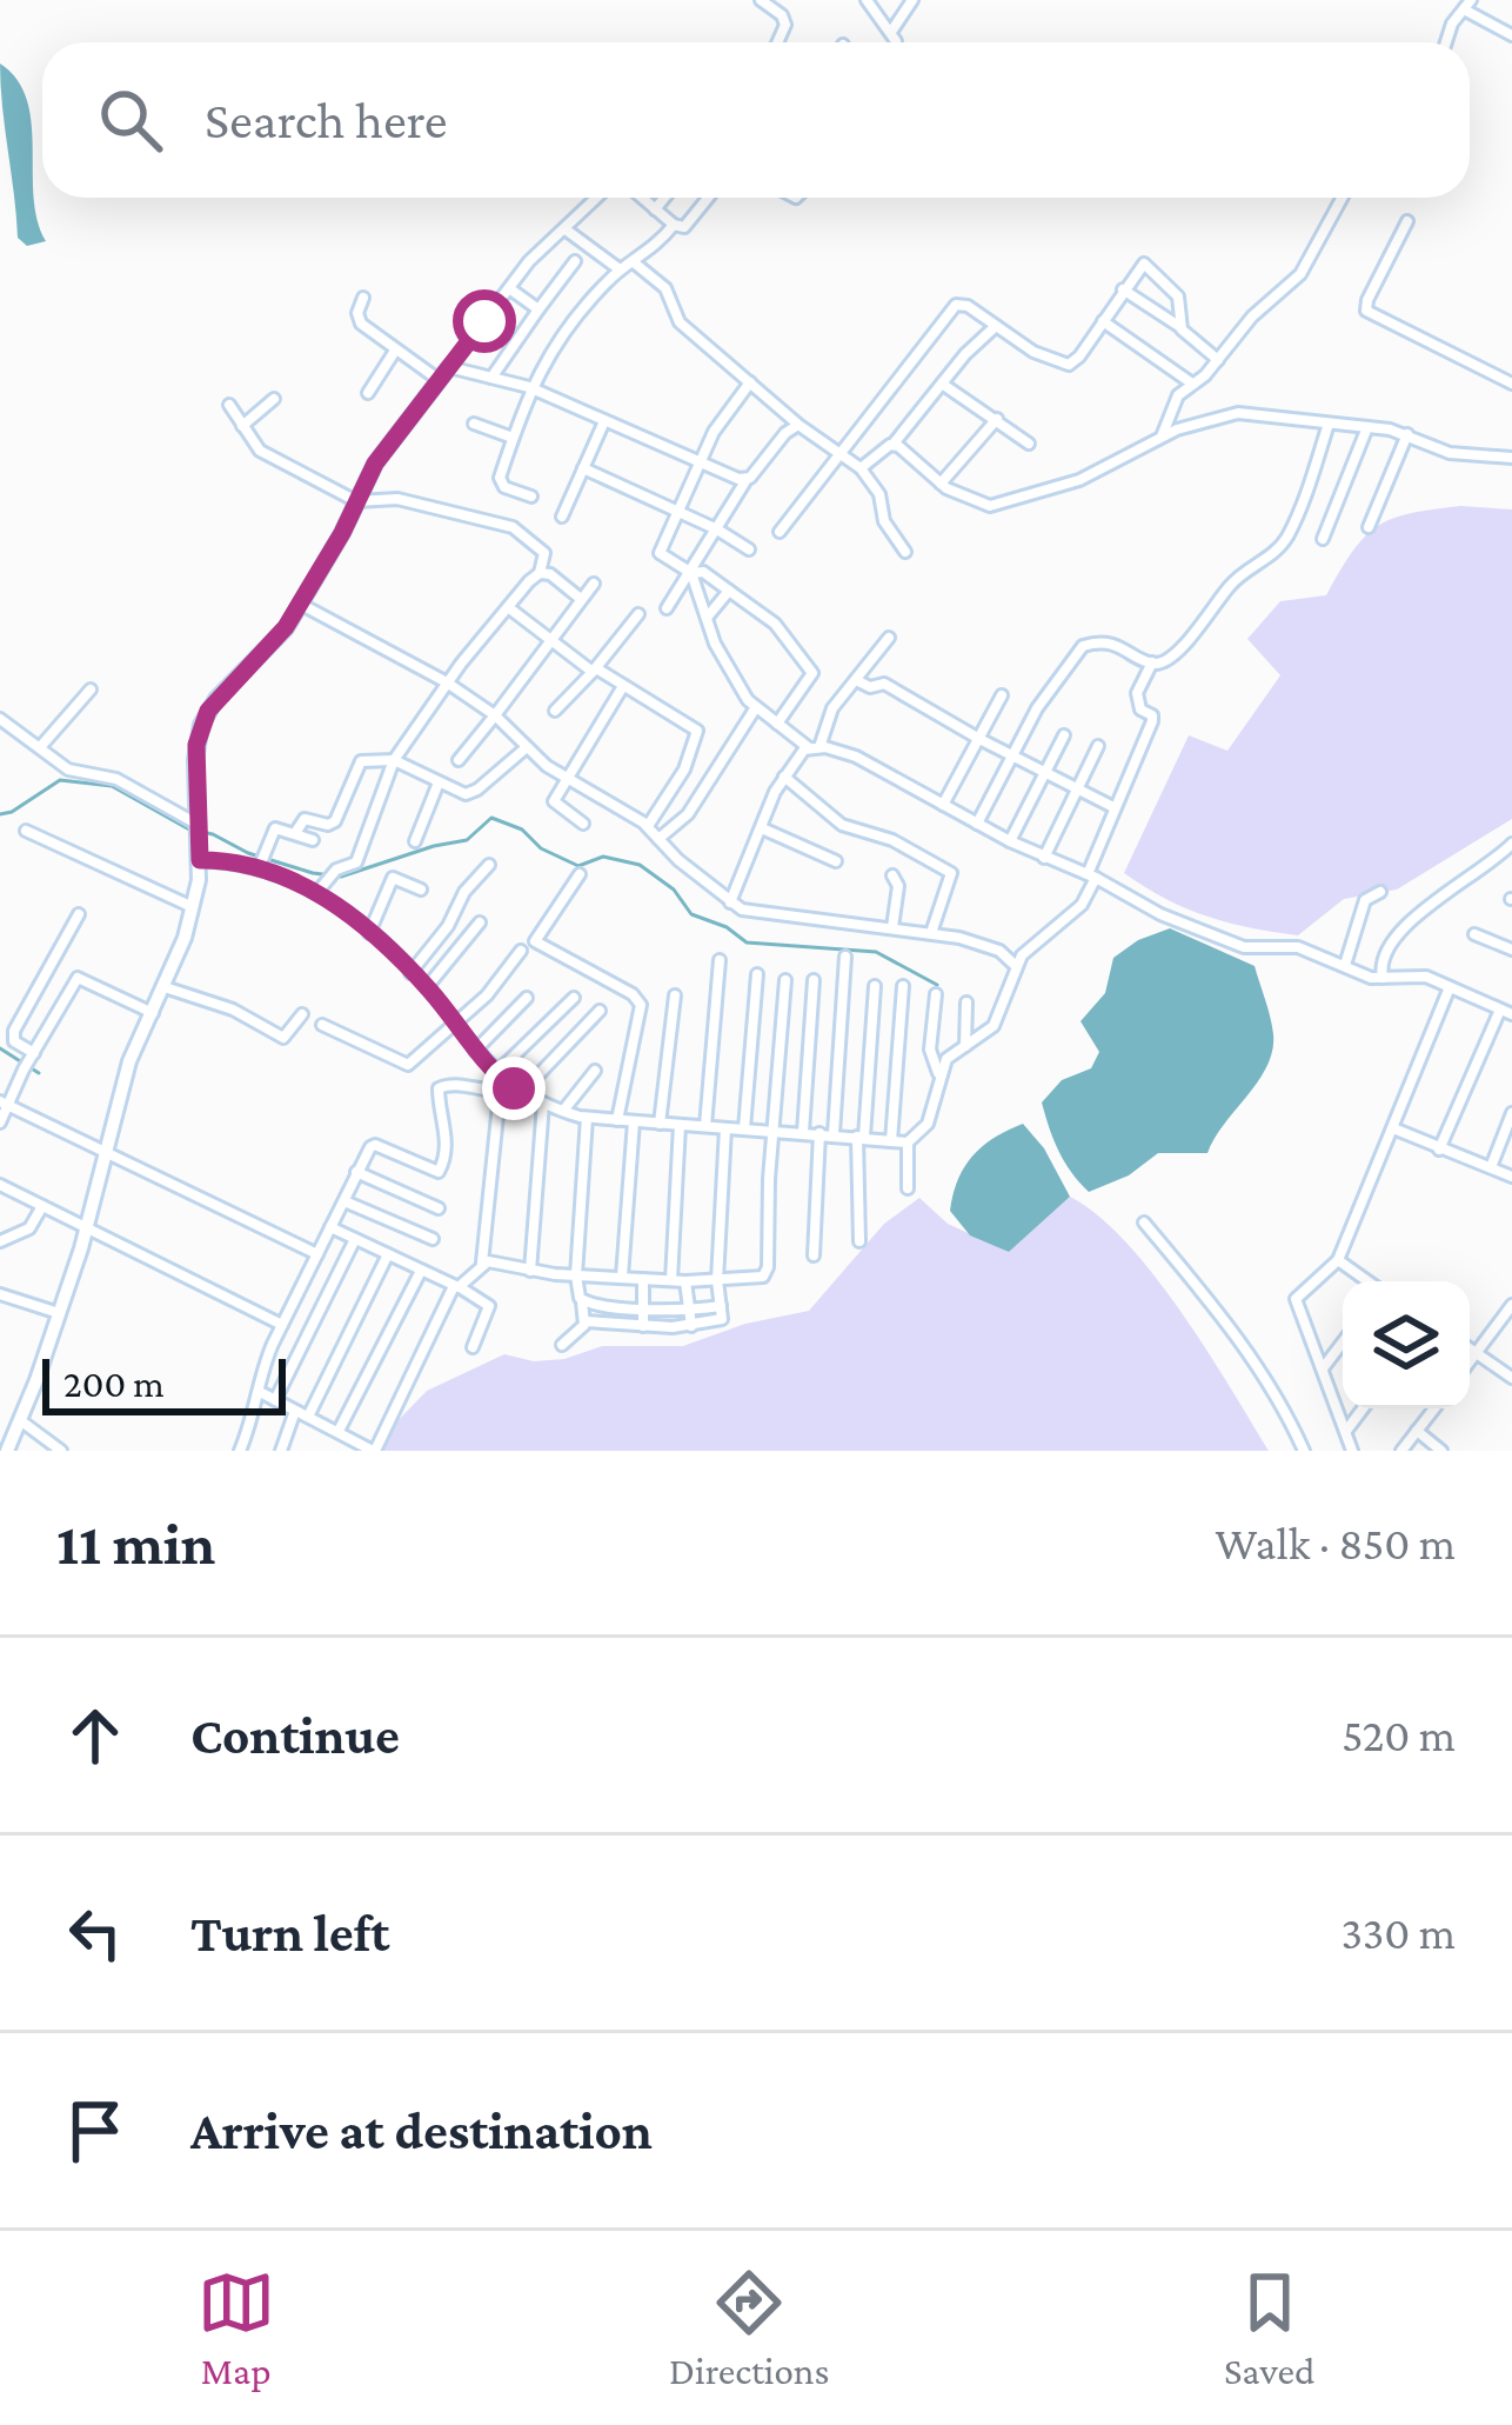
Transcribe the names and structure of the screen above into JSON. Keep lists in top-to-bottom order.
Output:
{
  "scale_bar": "200 m",
  "page": {
    "search": "Search here",
    "scale": "200 m",
    "heading": ["11 min", "Walk · 850 m"],
    "list": [
      ["Continue", "520 m"],
      ["Turn left", "330 m"],
      "Arrive at destination"
    ],
    "nav": ["Map", "Directions", "Saved"]
  }
}
